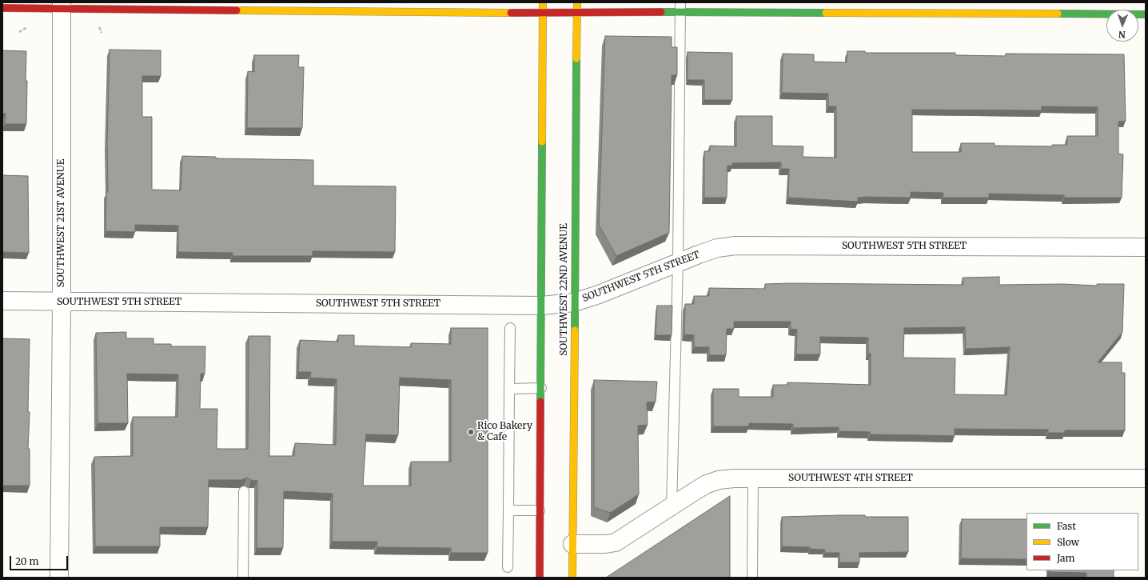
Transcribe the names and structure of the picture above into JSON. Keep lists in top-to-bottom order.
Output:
{
  "streets": {
    "main road": ["SOUTHWEST 22ND AVENUE"],
    "street": ["SOUTHWEST 21ST AVENUE", "SOUTHWEST 5TH STREET", "SOUTHWEST 4TH STREET"]
  },
  "crossings": [
    ["SOUTHWEST 21ST AVENUE", "SOUTHWEST 5TH STREET"],
    ["SOUTHWEST 5TH STREET", "SOUTHWEST 22ND AVENUE"],
    ["SOUTHWEST 22ND AVENUE", "SOUTHWEST 4TH STREET"]
  ],
  "places": ["Rico Bakery & Cafe"],
  "legend": ["Fast", "Slow", "Jam"],
  "scale_bar": "20 m",
  "north": "bottom"
}
